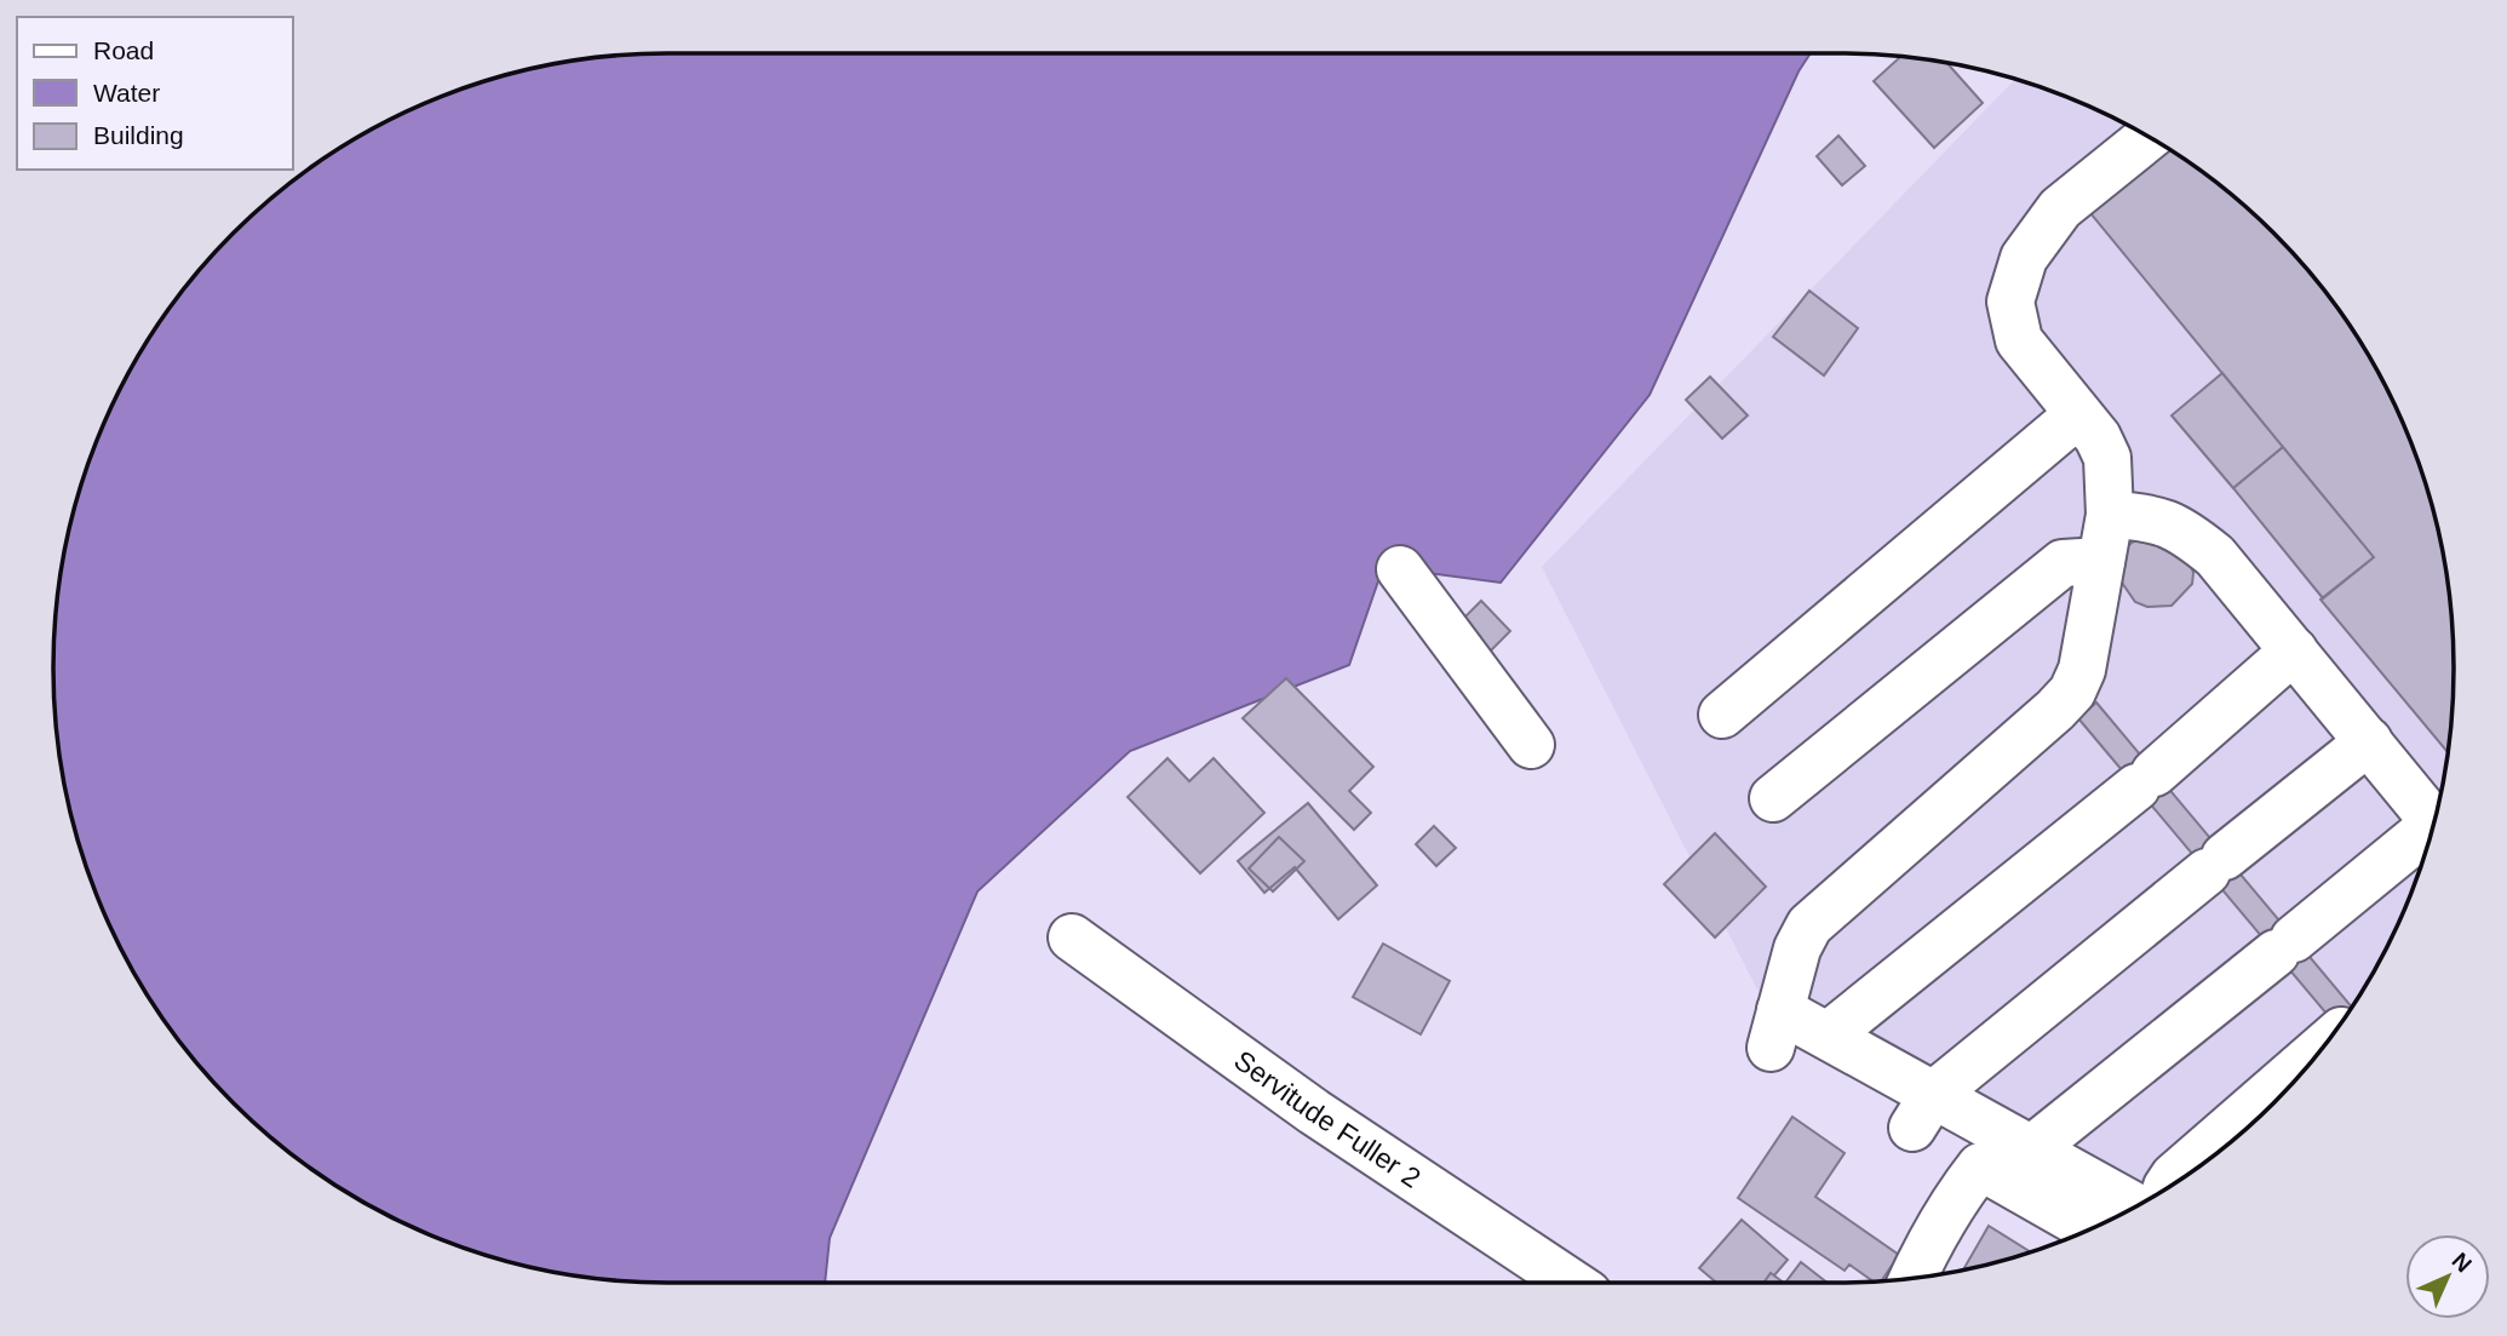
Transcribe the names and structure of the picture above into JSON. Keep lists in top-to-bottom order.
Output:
{
  "streets": {
    "street": ["Servitude Fuller 2"]
  },
  "legend": ["Road", "Water", "Building"],
  "north": "top right"
}
